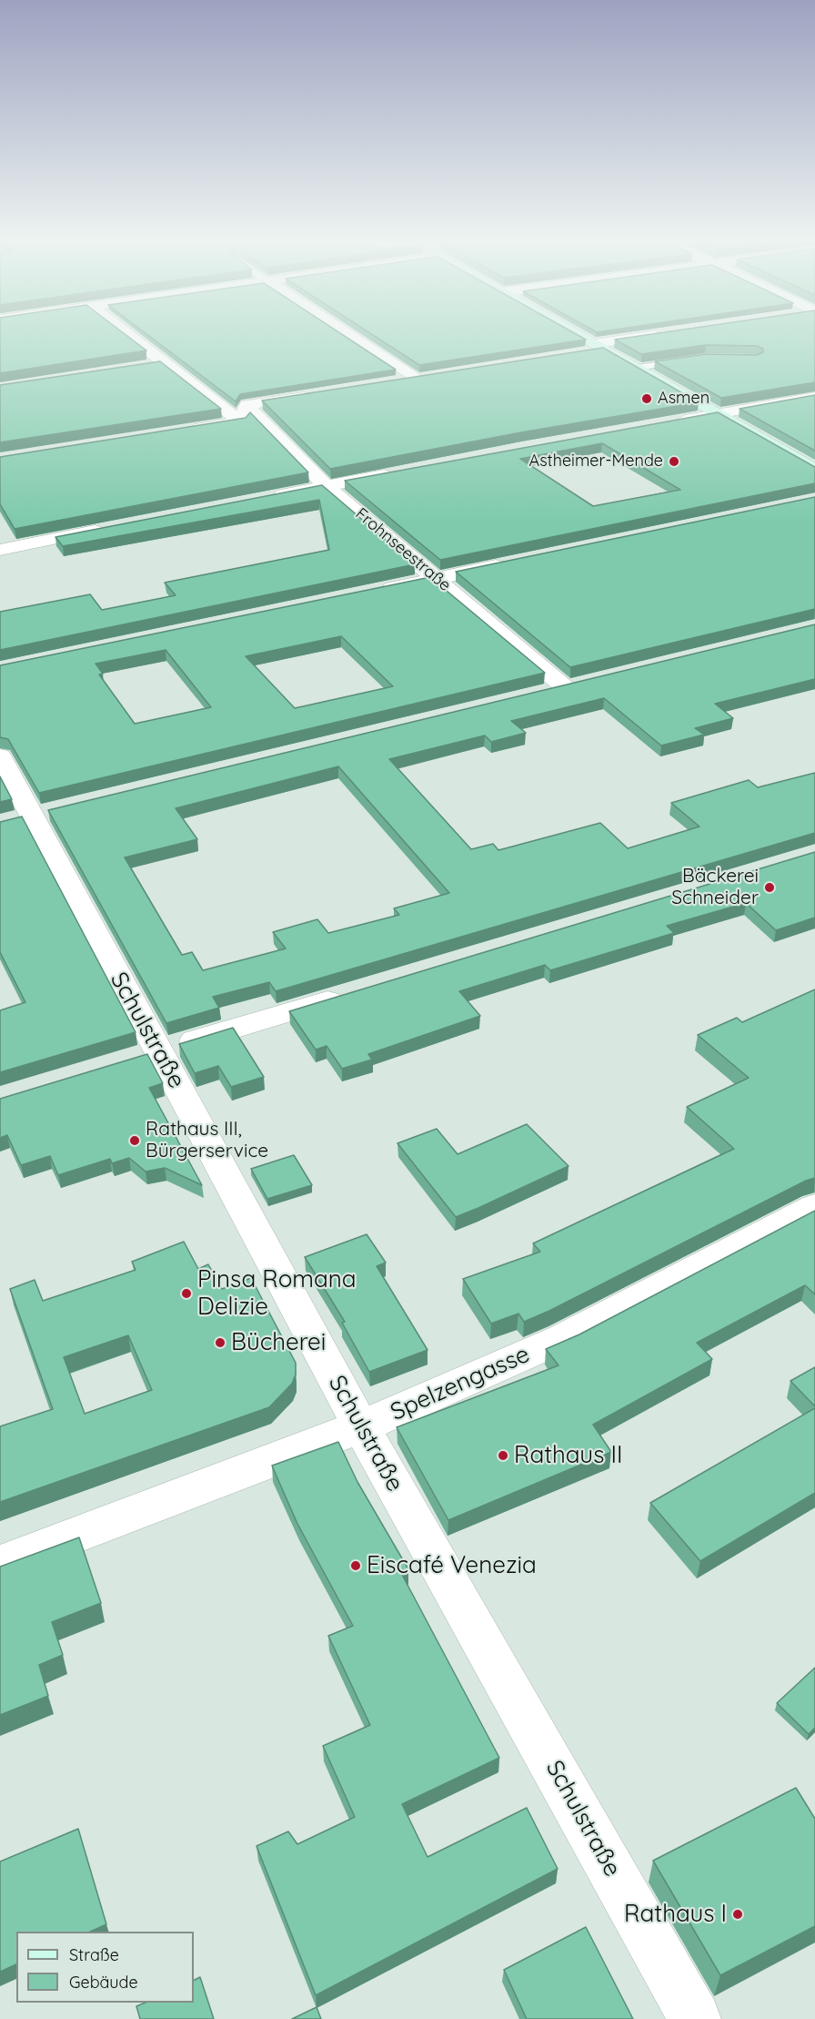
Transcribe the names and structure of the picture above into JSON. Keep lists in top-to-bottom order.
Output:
{
  "streets": {
    "street": ["Frohnseestraße", "Schulstraße", "Spelzengasse"]
  },
  "crossings": [
    ["Schulstraße", "Spelzengasse"]
  ],
  "places": [
    "Asmen",
    "Astheimer-Mende",
    "Bäckerei Schneider",
    "Rathaus III, Bürgerservice",
    "Pinsa Romana Delizie",
    "Bücherei",
    "Rathaus II",
    "Eiscafé Venezia",
    "Rathaus I"
  ],
  "legend": ["Straße", "Gebäude"]
}
